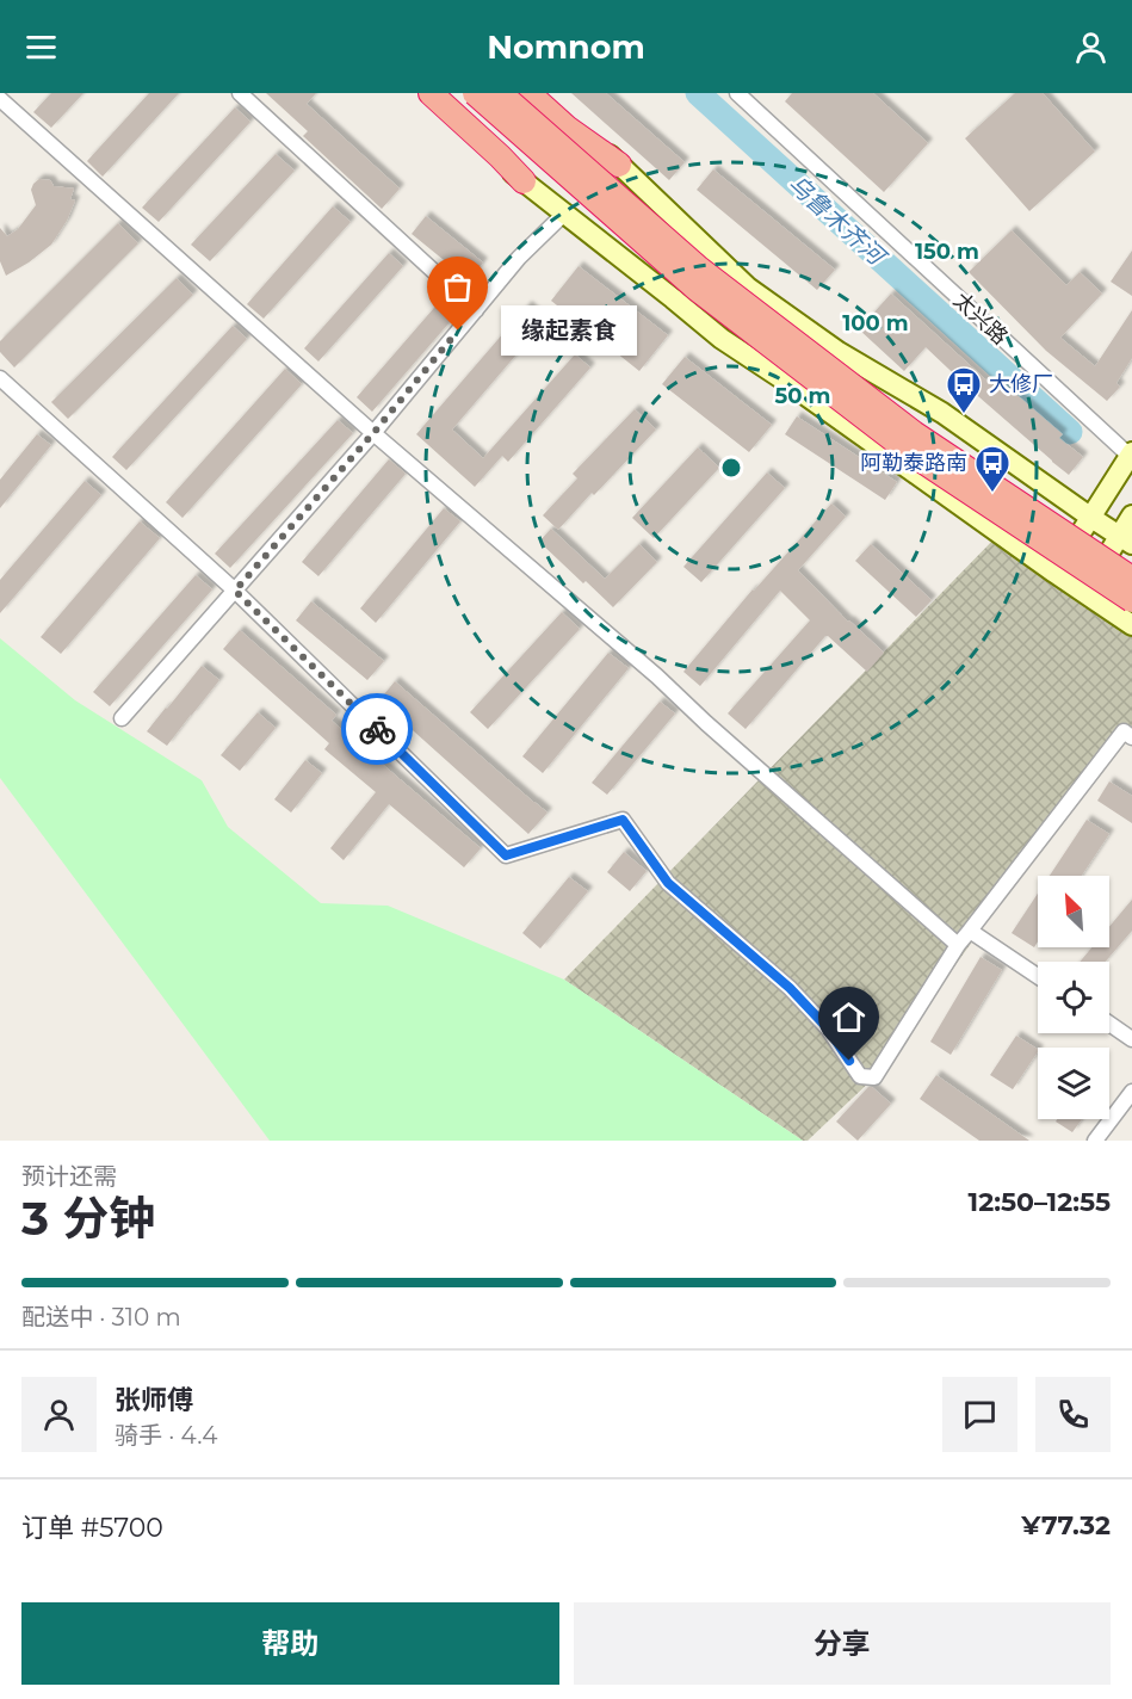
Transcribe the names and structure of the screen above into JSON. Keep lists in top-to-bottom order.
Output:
{
  "streets": {
    "street": ["太兴路"]
  },
  "water": ["乌鲁木齐河"],
  "places": {
    "other": ["缘起素食"],
    "bus stop": ["大修厂", "阿勒泰路南"]
  },
  "north": "top left",
  "page": {
    "header": "Nomnom",
    "bubble": "缘起素食",
    "heading": ["3 分钟", "预计还需", "12:50–12:55"],
    "panel": [
      "张师傅",
      "骑手 · 4.4",
      "订单 #5700",
      "¥77.32"
    ],
    "bar": "配送中 · 310 m",
    "buttons": ["帮助", "分享"]
  },
  "rings": ["150 m", "100 m", "50 m"]
}
